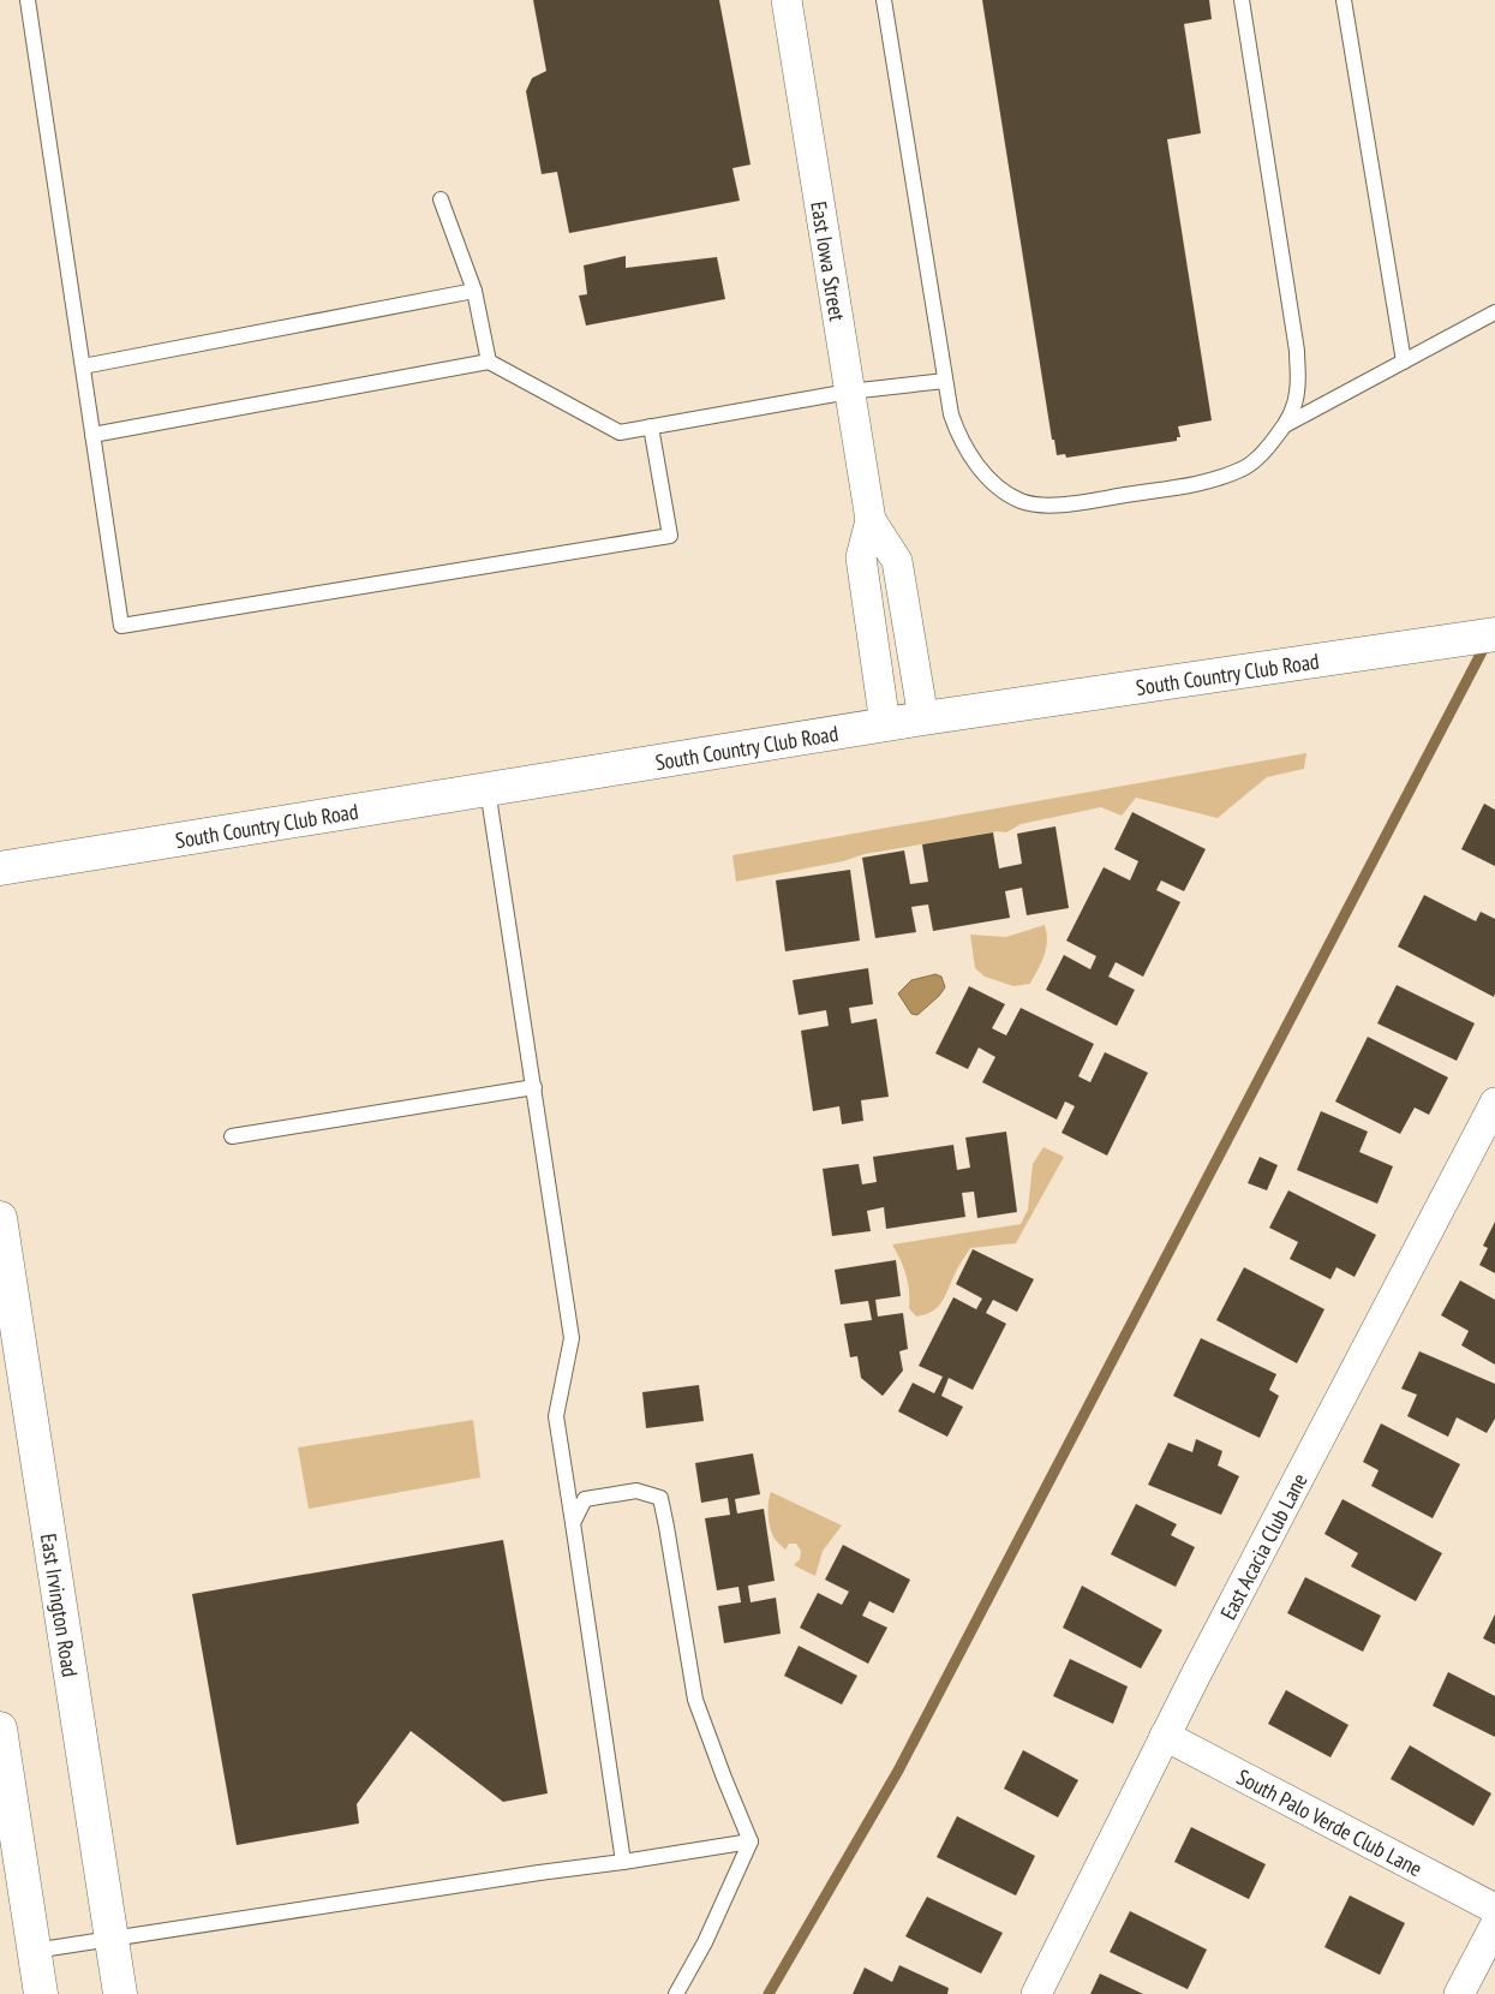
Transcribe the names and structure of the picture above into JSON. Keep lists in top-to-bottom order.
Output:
{
  "streets": {
    "street": [
      "East Iowa Street",
      "South Country Club Road",
      "East Acacia Club Lane",
      "East Irvington Road",
      "South Palo Verde Club Lane"
    ]
  },
  "crossings": [
    ["East Iowa Street", "South Country Club Road"],
    ["East Acacia Club Lane", "South Palo Verde Club Lane"]
  ]
}
